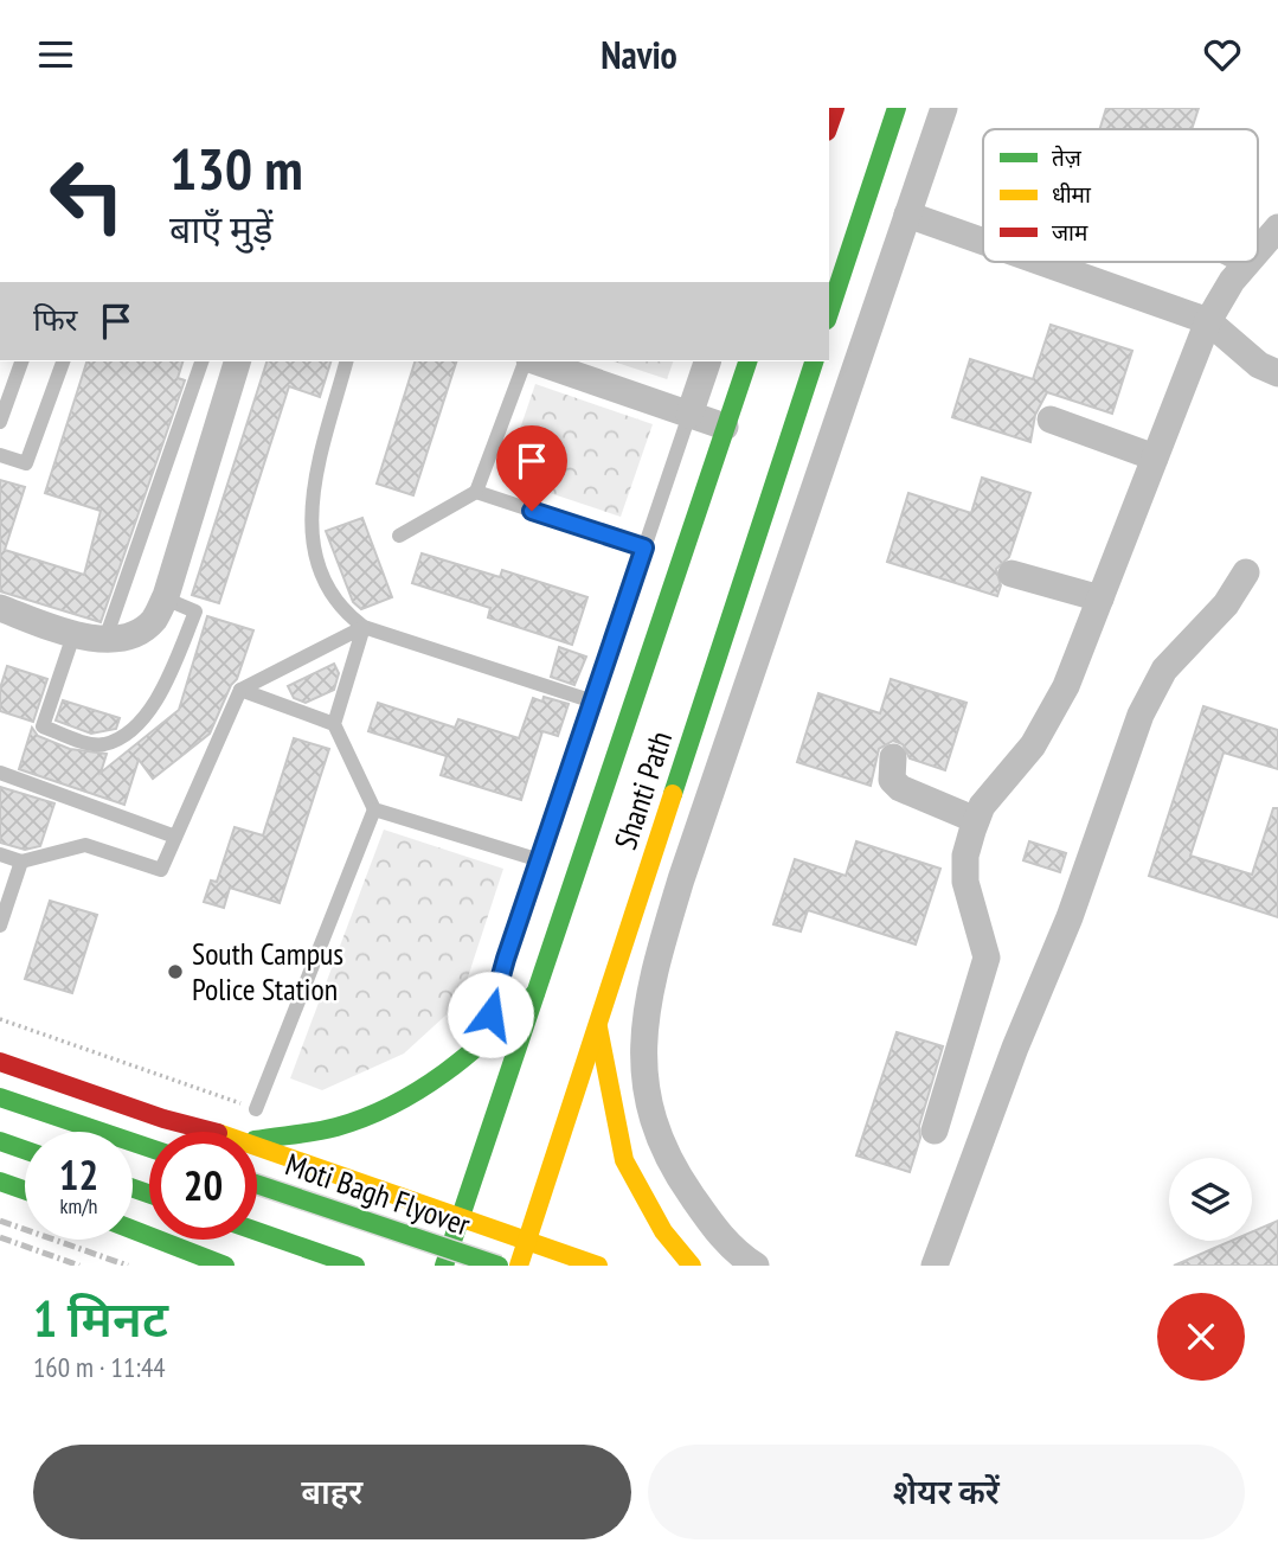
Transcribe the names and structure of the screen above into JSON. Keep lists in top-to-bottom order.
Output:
{
  "streets": {
    "main road": ["Shanti Path", "Moti Bagh Flyover"]
  },
  "places": ["South Campus Police Station"],
  "legend": ["तेज़", "धीमा", "जाम"],
  "page": {
    "header": "Navio",
    "turn": ["130 m", "बाएँ मुड़ें"],
    "then": "फिर",
    "speed": "12 km/h",
    "limit": "20",
    "heading": ["1 मिनट", "160 m · 11:44"],
    "buttons": ["बाहर", "शेयर करें"]
  }
}
